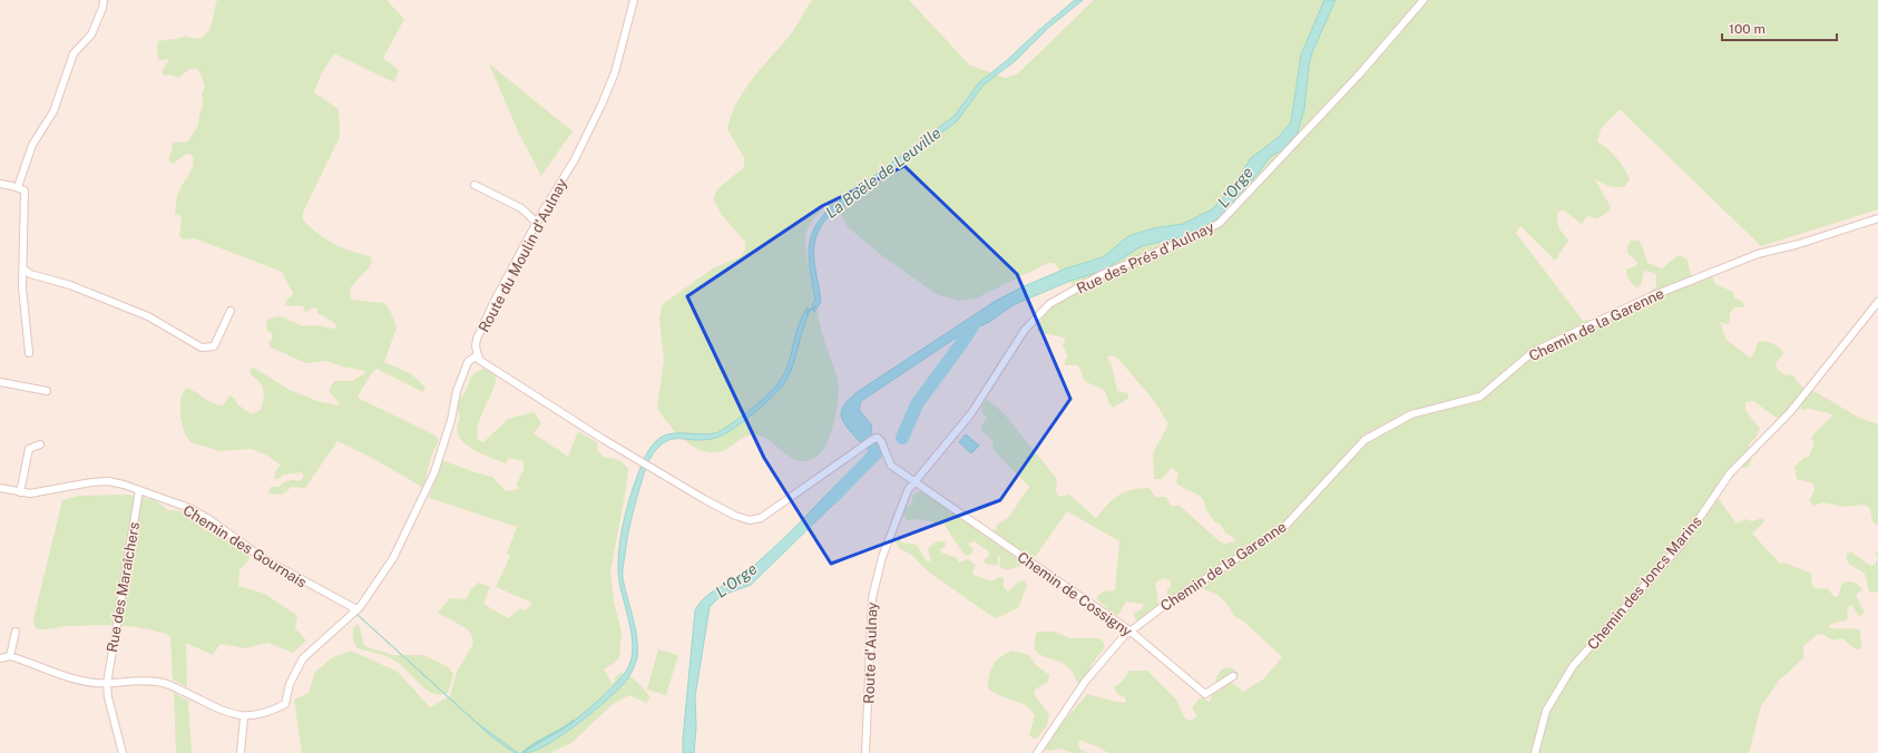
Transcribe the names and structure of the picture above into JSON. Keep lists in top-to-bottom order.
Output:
{
  "streets": {
    "street": [
      "Route du Moulin d'Aulnay",
      "Rue des Prés d'Aulnay",
      "Chemin de la Garenne",
      "Chemin des Gournais",
      "Chemin des Joncs Marins",
      "Rue des Maraîchers",
      "Chemin de Cossigny",
      "Route d'Aulnay"
    ]
  },
  "crossings": [
    ["Route du Moulin d'Aulnay", "Chemin de Cossigny"],
    ["Rue des Prés d'Aulnay", "Chemin de Cossigny"],
    ["Rue des Prés d'Aulnay", "Route d'Aulnay"],
    ["Chemin de la Garenne", "Chemin de Cossigny"],
    ["Chemin des Gournais", "Rue des Maraîchers"],
    ["Chemin de Cossigny", "Route d'Aulnay"]
  ],
  "water": ["La Boële de Leuville", "L'Orge"],
  "scale_bar": "100 m"
}
